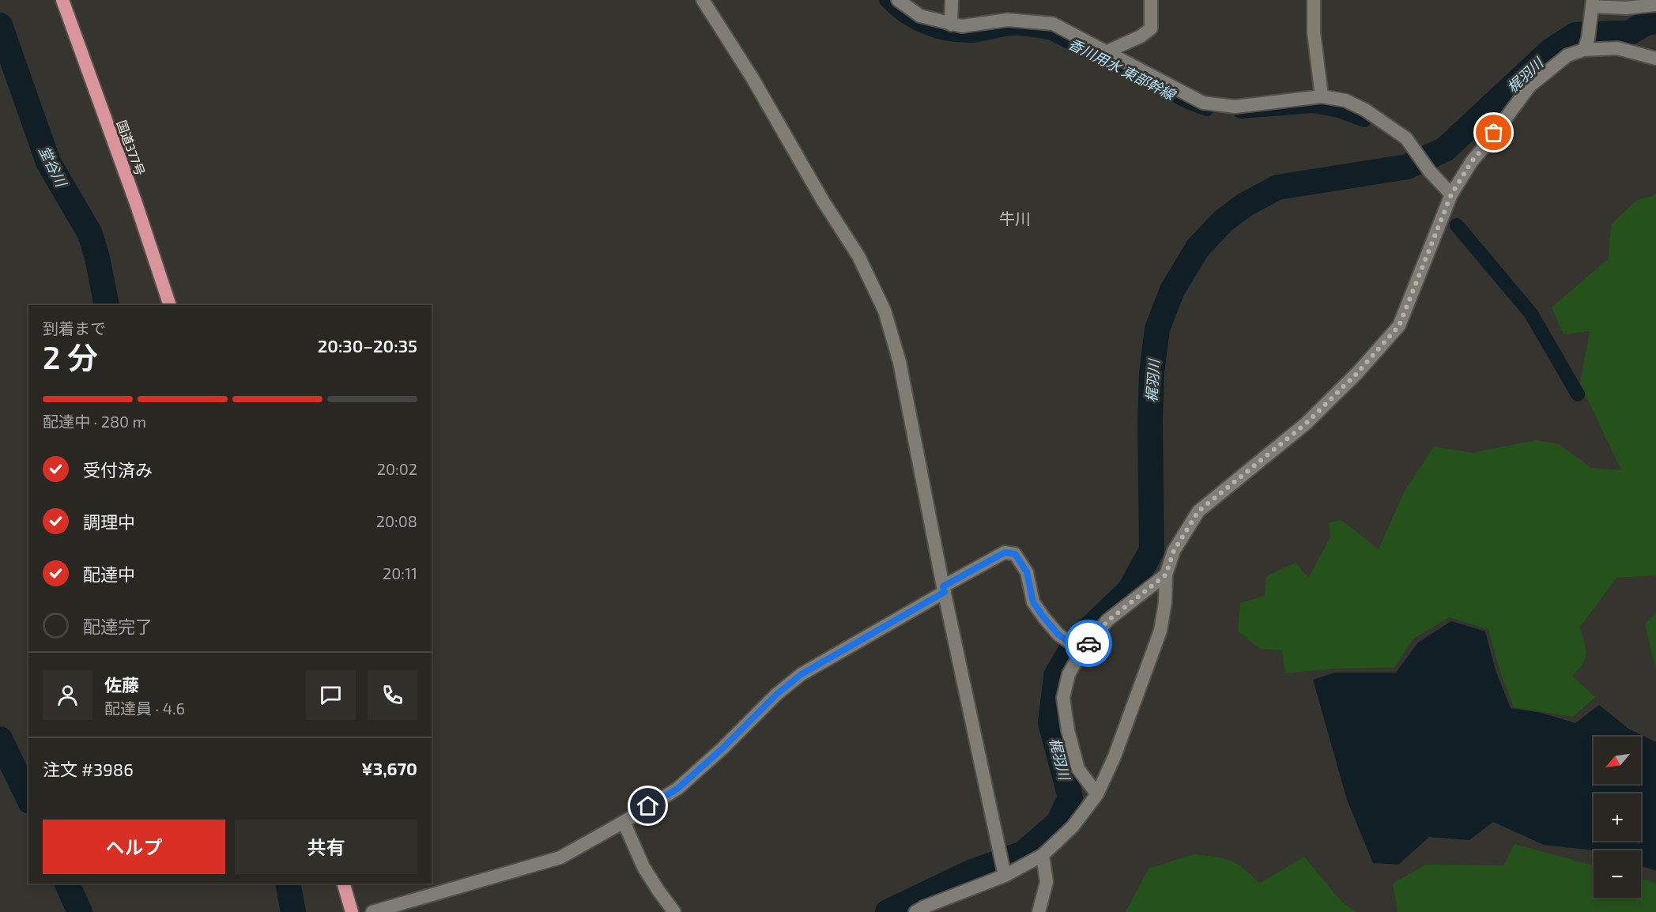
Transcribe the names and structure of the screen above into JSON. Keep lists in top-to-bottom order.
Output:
{
  "streets": {
    "highway": ["国道377号"]
  },
  "districts": ["牛川"],
  "water": ["香川用水 東部幹線", "梶羽川", "堂谷川"],
  "north": "bottom left",
  "page": {
    "heading": ["2 分", "到着まで", "20:30–20:35"],
    "panel": [
      "佐藤",
      "配達員 · 4.6",
      "注文 #3986",
      "¥3,670"
    ],
    "bar": "配達中 · 280 m",
    "list": [
      ["受付済み", "20:02"],
      ["調理中", "20:08"],
      ["配達中", "20:11"],
      "配達完了"
    ],
    "map_buttons": ["+", "−"],
    "buttons": ["ヘルプ", "共有"]
  }
}
